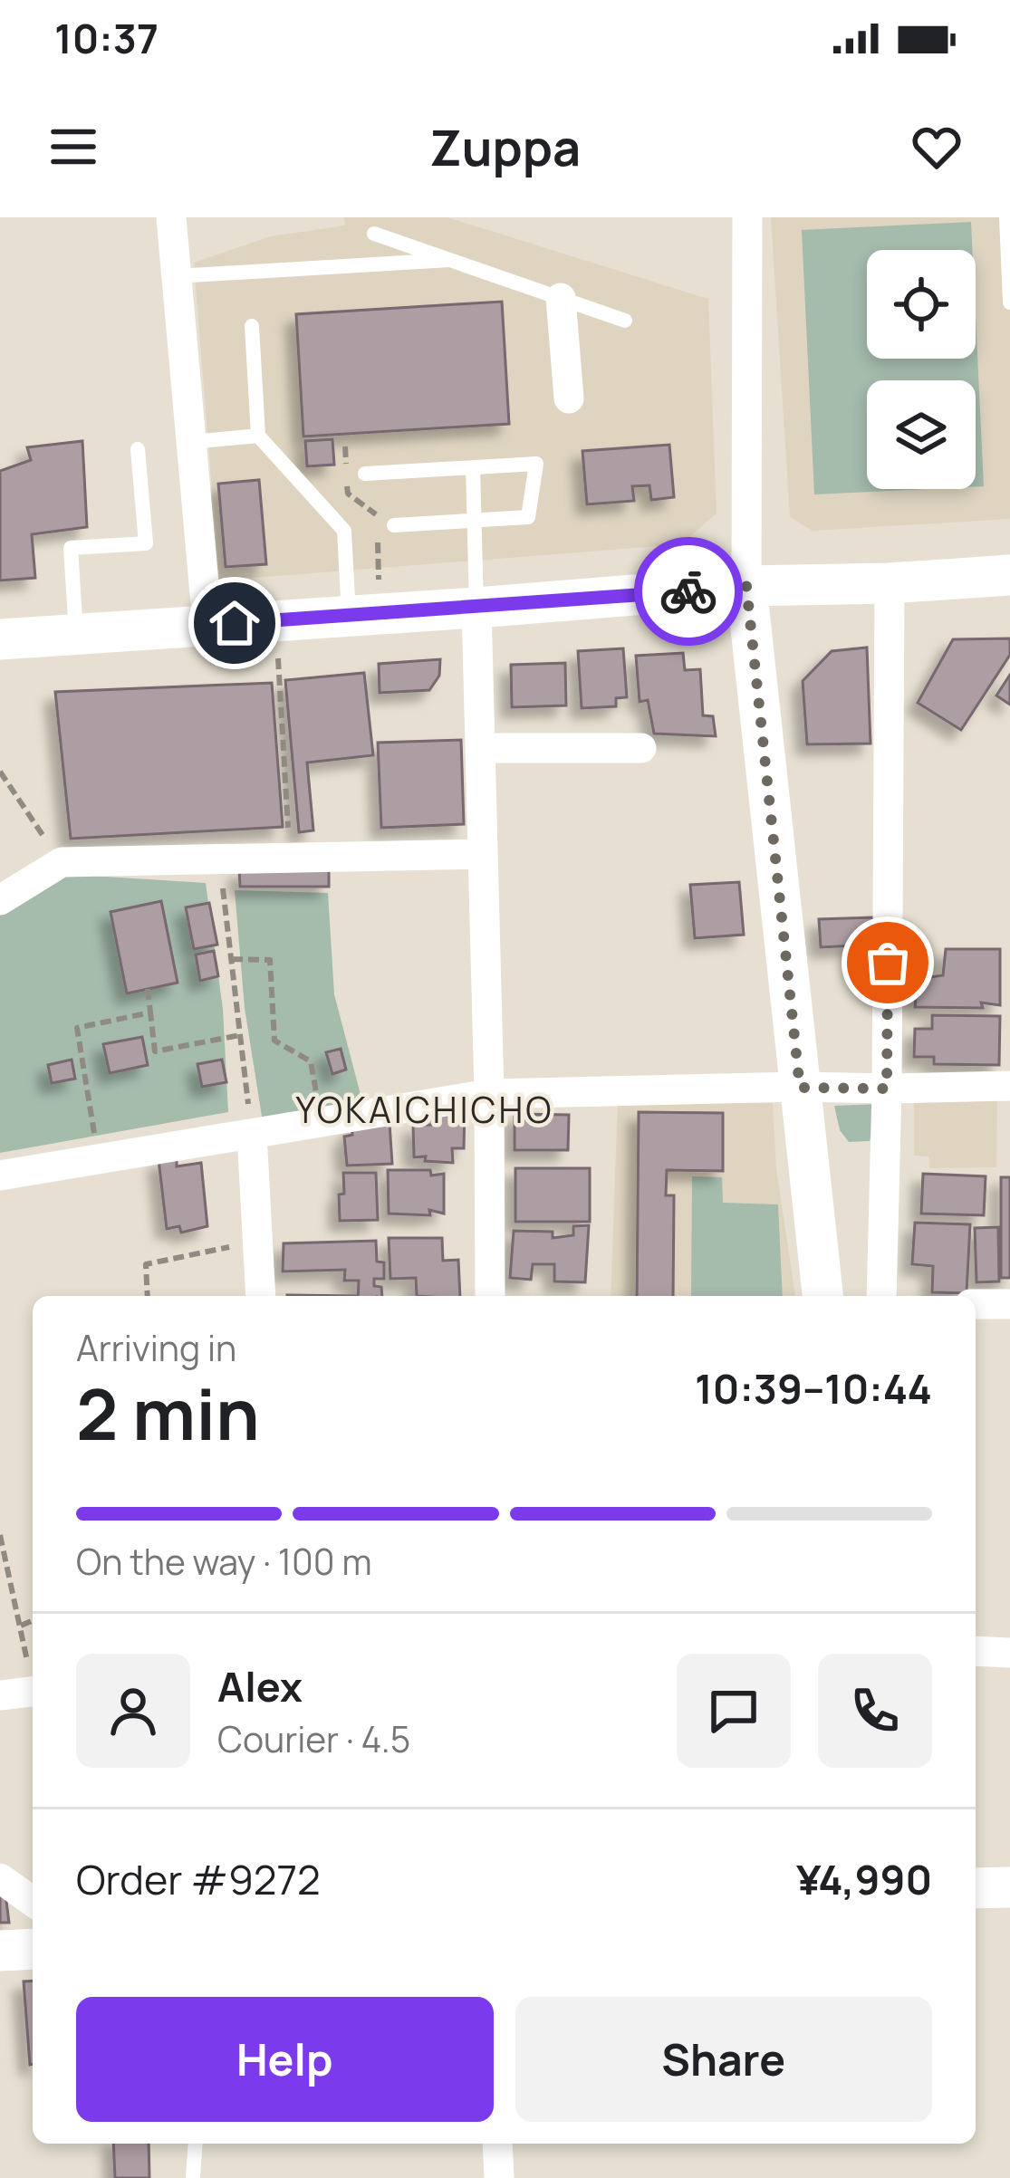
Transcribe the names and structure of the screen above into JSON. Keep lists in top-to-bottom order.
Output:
{
  "districts": ["YOKAICHICHO"],
  "page": {
    "status": "10:37",
    "header": "Zuppa",
    "heading": ["2 min", "Arriving in", "10:39–10:44"],
    "panel": [
      "Alex",
      "Courier · 4.5",
      "Order #9272",
      "¥4,990"
    ],
    "bar": "On the way · 100 m",
    "buttons": ["Help", "Share"]
  }
}
